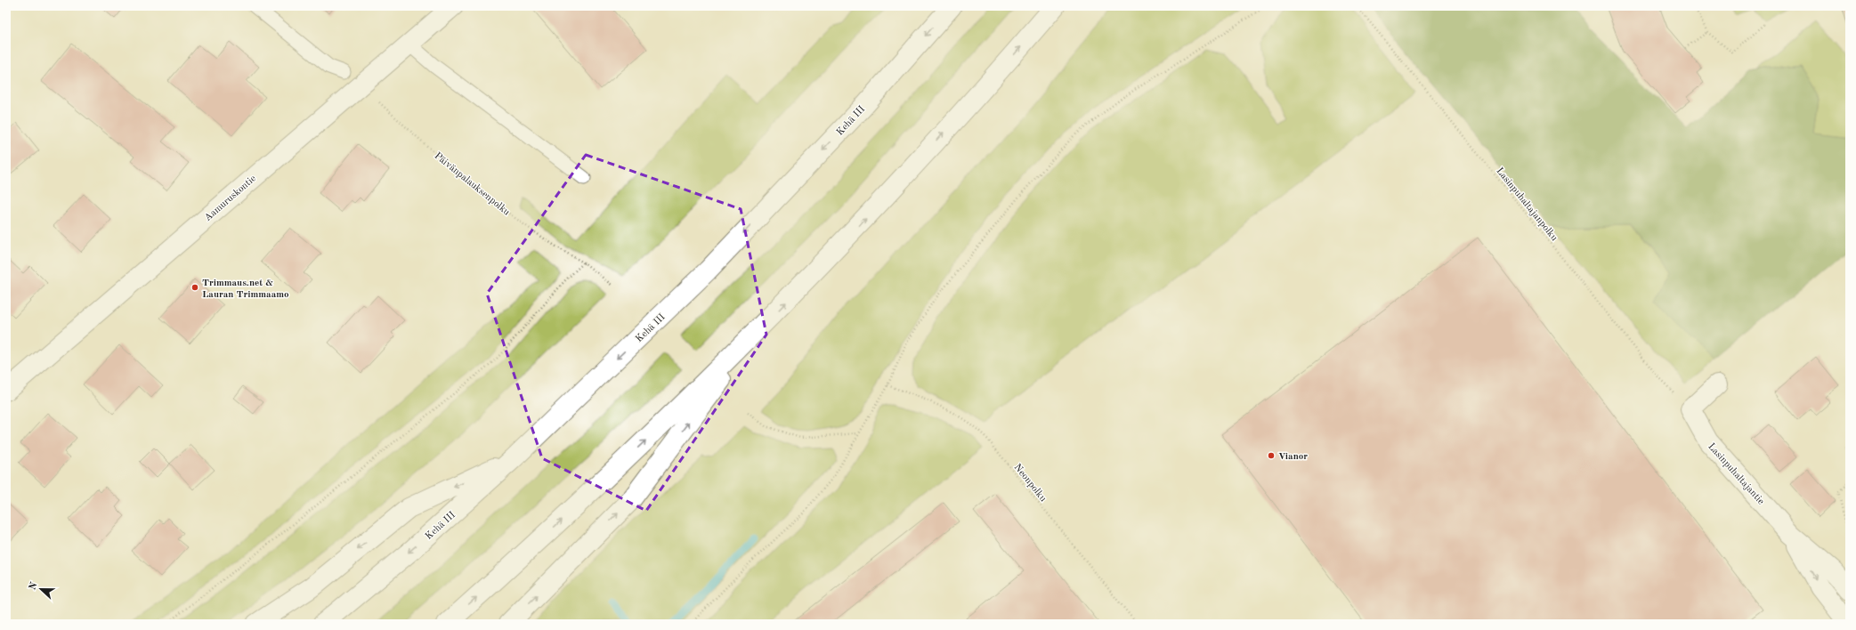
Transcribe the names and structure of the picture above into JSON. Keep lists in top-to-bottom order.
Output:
{
  "streets": {
    "main road": ["Kehä III", "Aamuruskontie", "Lasinpuhaltajantie"],
    "path": ["Päivänpalauksenpolku", "Lasinpuhaltajanpolku", "Neonpolku"]
  },
  "crossings": [
    ["Lasinpuhaltajanpolku", "Lasinpuhaltajantie"]
  ],
  "places": ["Trimmaus.net & Lauran Trimmaamo", "Vianor"],
  "north": "left"
}
